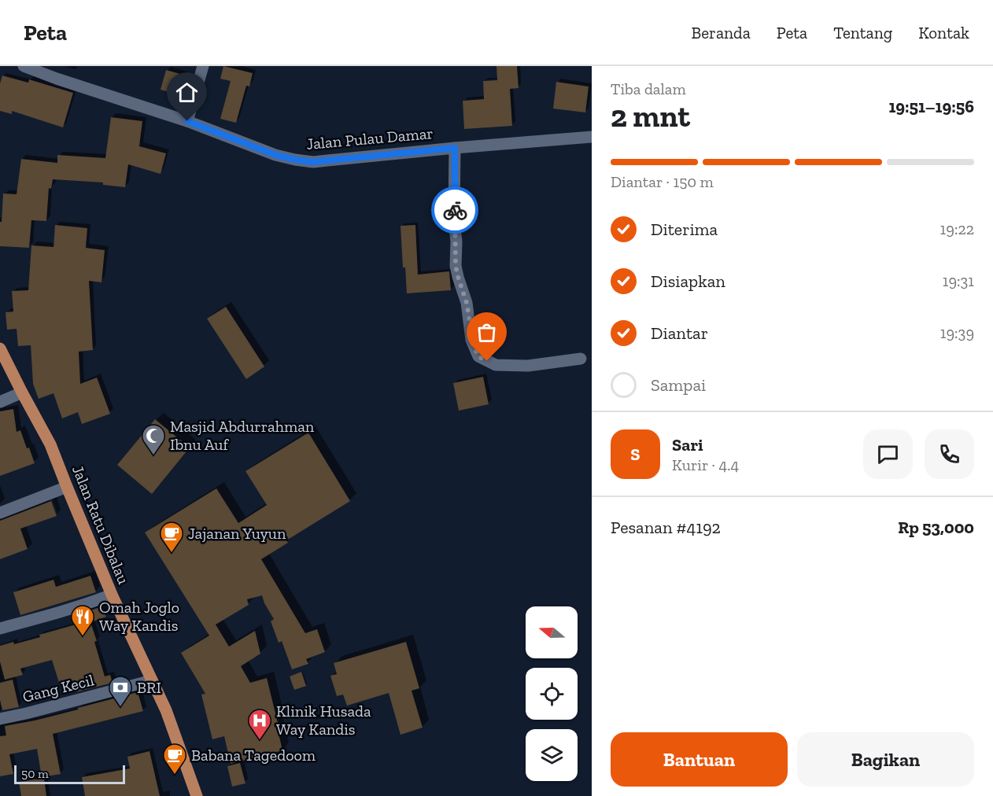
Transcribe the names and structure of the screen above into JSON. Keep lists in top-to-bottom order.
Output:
{
  "streets": {
    "main road": ["Jalan Ratu Dibalau"],
    "street": ["Jalan Pulau Damar", "Gang Kecil"]
  },
  "crossings": [
    ["Jalan Ratu Dibalau", "Gang Kecil"]
  ],
  "places": {
    "mosque": ["Masjid Abdurrahman Ibnu Auf"],
    "cafe": ["Jajanan Yuyun", "Babana Tagedoom"],
    "restaurant": ["Omah Joglo Way Kandis"],
    "bank": ["BRI"],
    "hospital": ["Klinik Husada Way Kandis"]
  },
  "scale_bar": "50 m",
  "north": "left",
  "page": {
    "header": "Peta",
    "nav": [
      "Beranda",
      "Peta",
      "Tentang",
      "Kontak"
    ],
    "heading": ["2 mnt", "Tiba dalam", "19:51–19:56"],
    "panel": [
      "Sari",
      "Kurir · 4.4",
      "Pesanan #4192",
      "Rp 53,000"
    ],
    "bar": "Diantar · 150 m",
    "list": [
      ["Diterima", "19:22"],
      ["Disiapkan", "19:31"],
      ["Diantar", "19:39"],
      "Sampai"
    ],
    "round": "S",
    "buttons": ["Bantuan", "Bagikan"],
    "scale": "50 m"
  }
}
